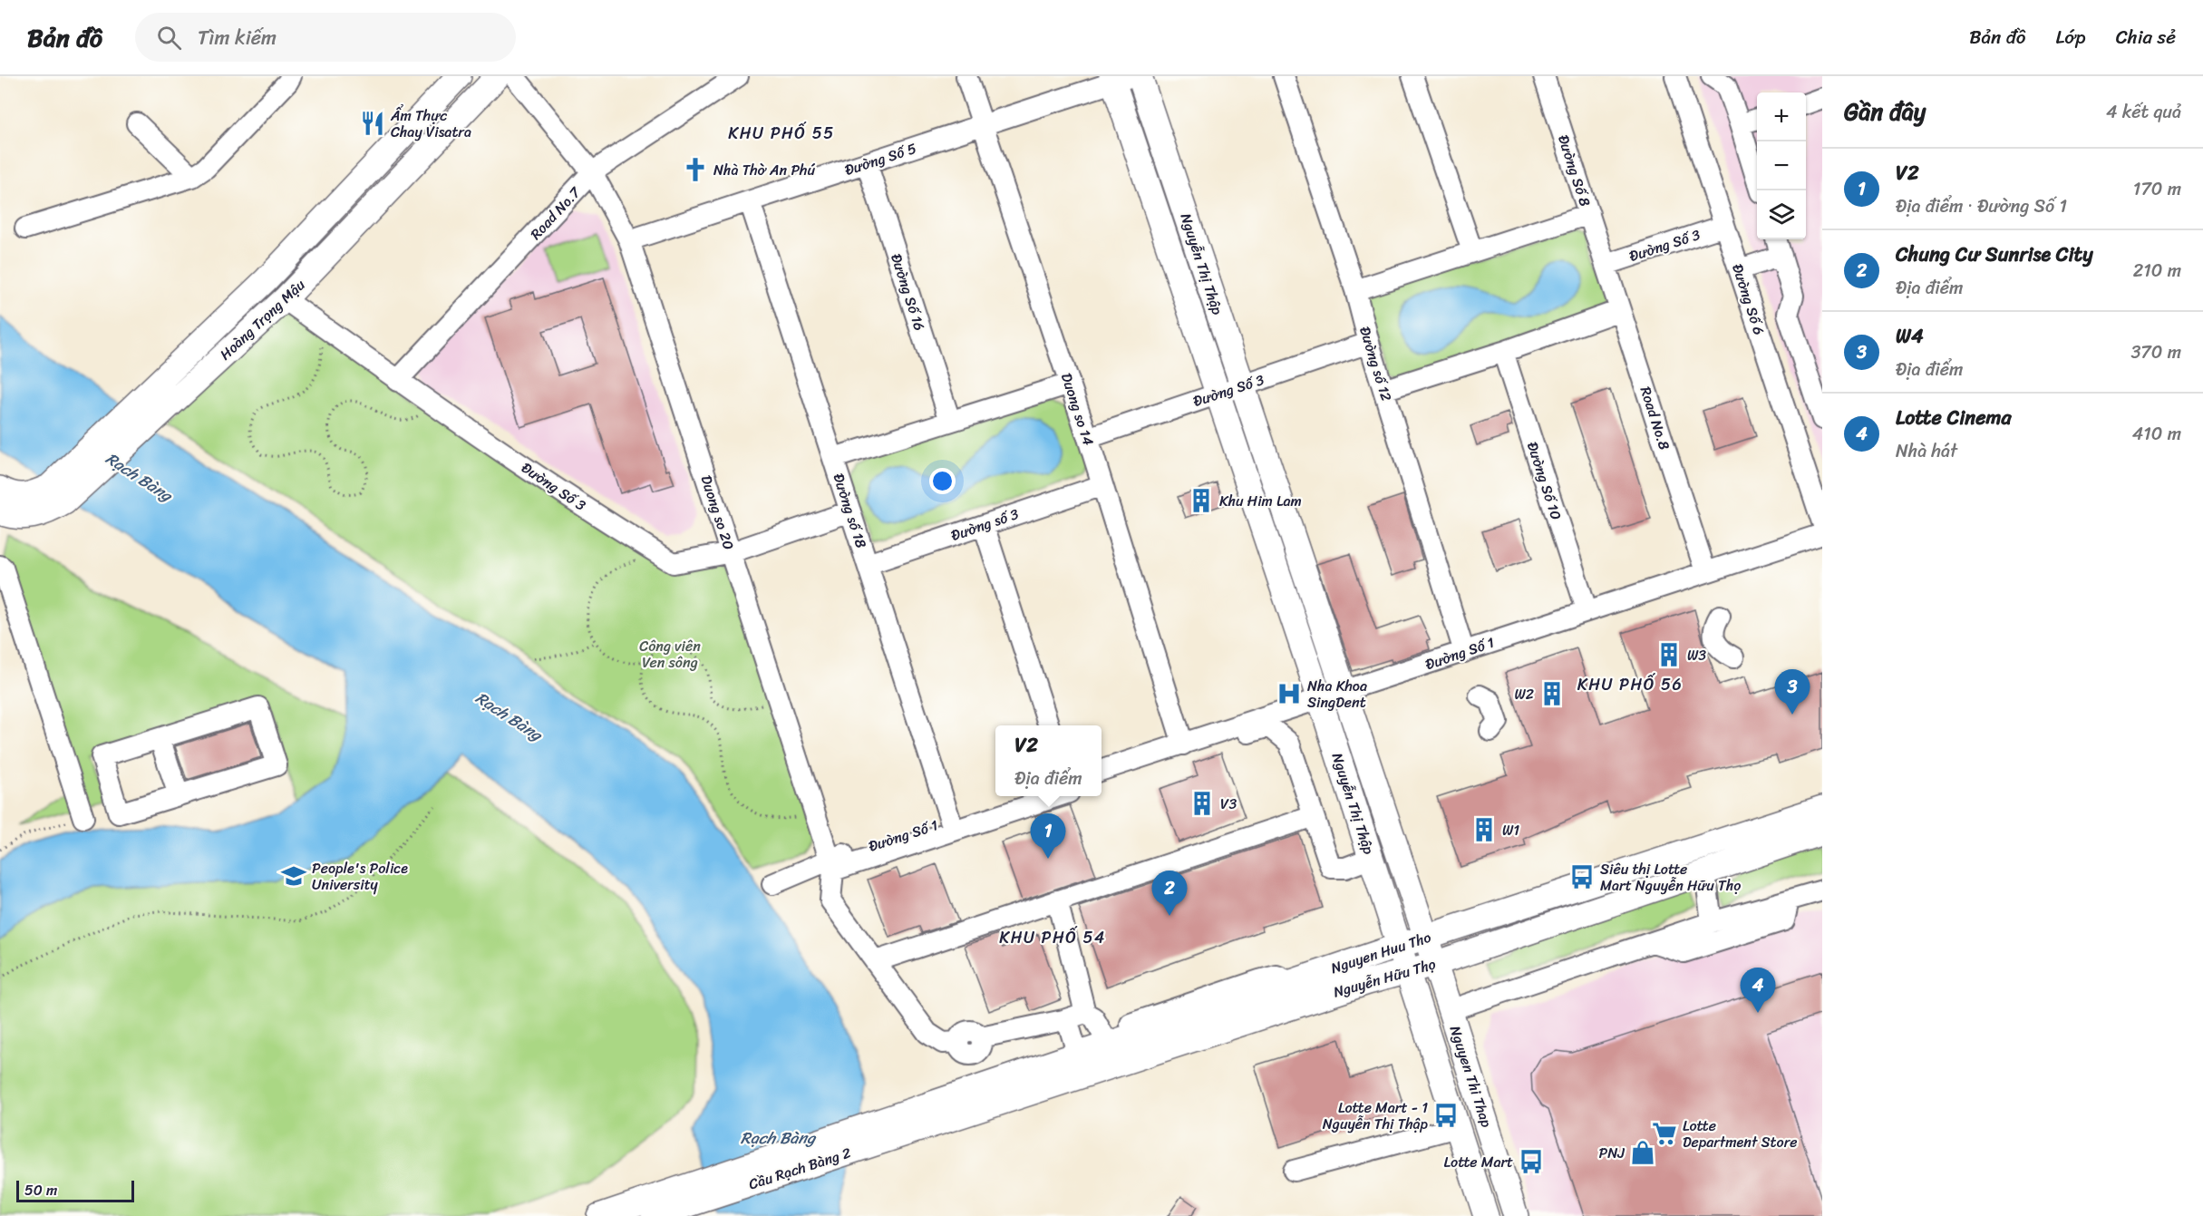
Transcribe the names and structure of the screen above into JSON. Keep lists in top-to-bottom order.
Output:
{
  "streets": {
    "main road": [
      "Nguyễn Thị Thập",
      "Hoàng Trọng Mậu",
      "Nguyen Huu Tho",
      "Nguyễn Hữu Thọ",
      "Nguyen Thi Thap",
      "Cầu Rạch Bàng 2"
    ],
    "street": [
      "Đường Số 5",
      "Đường Số 8",
      "Road No.7",
      "Đường Số 3",
      "Đường Số 16",
      "Đường Số 6",
      "Đường số 12",
      "Duong so 14",
      "Road No.8",
      "Đường Số 10",
      "Đường số 18",
      "Duong so 20",
      "Đường số 3",
      "Đường Số 1"
    ]
  },
  "crossings": [
    ["Đường Số 5", "Nguyễn Thị Thập"],
    ["Đường Số 5", "Đường Số 16"],
    ["Đường Số 5", "Duong so 14"],
    ["Đường Số 5", "Đường số 18"],
    ["Đường Số 5", "Duong so 20"],
    ["Đường Số 8", "Đường Số 3"],
    ["Đường Số 8", "Road No.8"],
    ["Road No.7", "Đường Số 3"],
    ["Road No.7", "Duong so 20"],
    ["Đường Số 3", "Nguyễn Thị Thập"],
    ["Đường Số 3", "Đường Số 6"],
    ["Đường Số 3", "Hoàng Trọng Mậu"],
    ["Đường Số 3", "Đường số 12"],
    ["Đường Số 3", "Duong so 14"],
    ["Đường Số 3", "Road No.8"],
    ["Đường Số 3", "Đường số 18"],
    ["Đường Số 3", "Duong so 20"],
    ["Nguyễn Thị Thập", "Đường Số 1"],
    ["Nguyễn Thị Thập", "Nguyen Huu Tho"],
    ["Nguyễn Thị Thập", "Nguyễn Hữu Thọ"],
    ["Nguyễn Thị Thập", "Nguyen Thi Thap"],
    ["Đường số 12", "Đường Số 1"],
    ["Duong so 14", "Đường số 3"],
    ["Duong so 14", "Đường Số 1"],
    ["Road No.8", "Đường Số 1"],
    ["Đường Số 10", "Đường Số 1"],
    ["Đường số 18", "Đường số 3"],
    ["Đường số 18", "Đường Số 1"],
    ["Duong so 20", "Đường Số 1"],
    ["Nguyen Huu Tho", "Nguyễn Hữu Thọ"],
    ["Nguyen Huu Tho", "Nguyen Thi Thap"],
    ["Nguyen Huu Tho", "Cầu Rạch Bàng 2"],
    ["Nguyễn Hữu Thọ", "Nguyen Thi Thap"],
    ["Nguyễn Hữu Thọ", "Cầu Rạch Bàng 2"]
  ],
  "districts": ["KHU PHỐ 55", "KHU PHỐ 56", "KHU PHỐ 54"],
  "water": ["Rạch Bàng"],
  "parks": ["Công viên Ven sông"],
  "places": {
    "restaurant": ["Ẩm Thực Chay Visatra"],
    "church": ["Nhà Thờ An Phú"],
    "building": [
      "Khu Him Lam",
      "W3",
      "W2",
      "V3",
      "W1"
    ],
    "hospital": ["Nha Khoa SingDent"],
    "school or university": ["People's Police University"],
    "bus stop": ["Siêu thị Lotte Mart Nguyễn Hữu Thọ", "Lotte Mart - 1 Nguyễn Thị Thập", "Lotte Mart"],
    "supermarket": ["Lotte Department Store"],
    "shop": ["PNJ"]
  },
  "scale_bar": "50 m",
  "page": {
    "header": "Bản đồ",
    "search": "Tìm kiếm",
    "nav": ["Bản đồ", "Lớp", "Chia sẻ"],
    "heading": ["Gần đây", "4 kết quả"],
    "map_buttons": ["+", "−"],
    "list": [
      {
        "mark": "1",
        "name": "V2",
        "note": "Địa điểm · Đường Số 1",
        "value": "170 m"
      },
      {
        "mark": "2",
        "name": "Chung Cư Sunrise City",
        "note": "Địa điểm",
        "value": "210 m"
      },
      {
        "mark": "3",
        "name": "W4",
        "note": "Địa điểm",
        "value": "370 m"
      },
      {
        "mark": "4",
        "name": "Lotte Cinema",
        "note": "Nhà hát",
        "value": "410 m"
      }
    ],
    "pins": [
      "3",
      "1",
      "2",
      "4"
    ],
    "popup": ["V2", "Địa điểm"],
    "scale": "50 m"
  }
}
